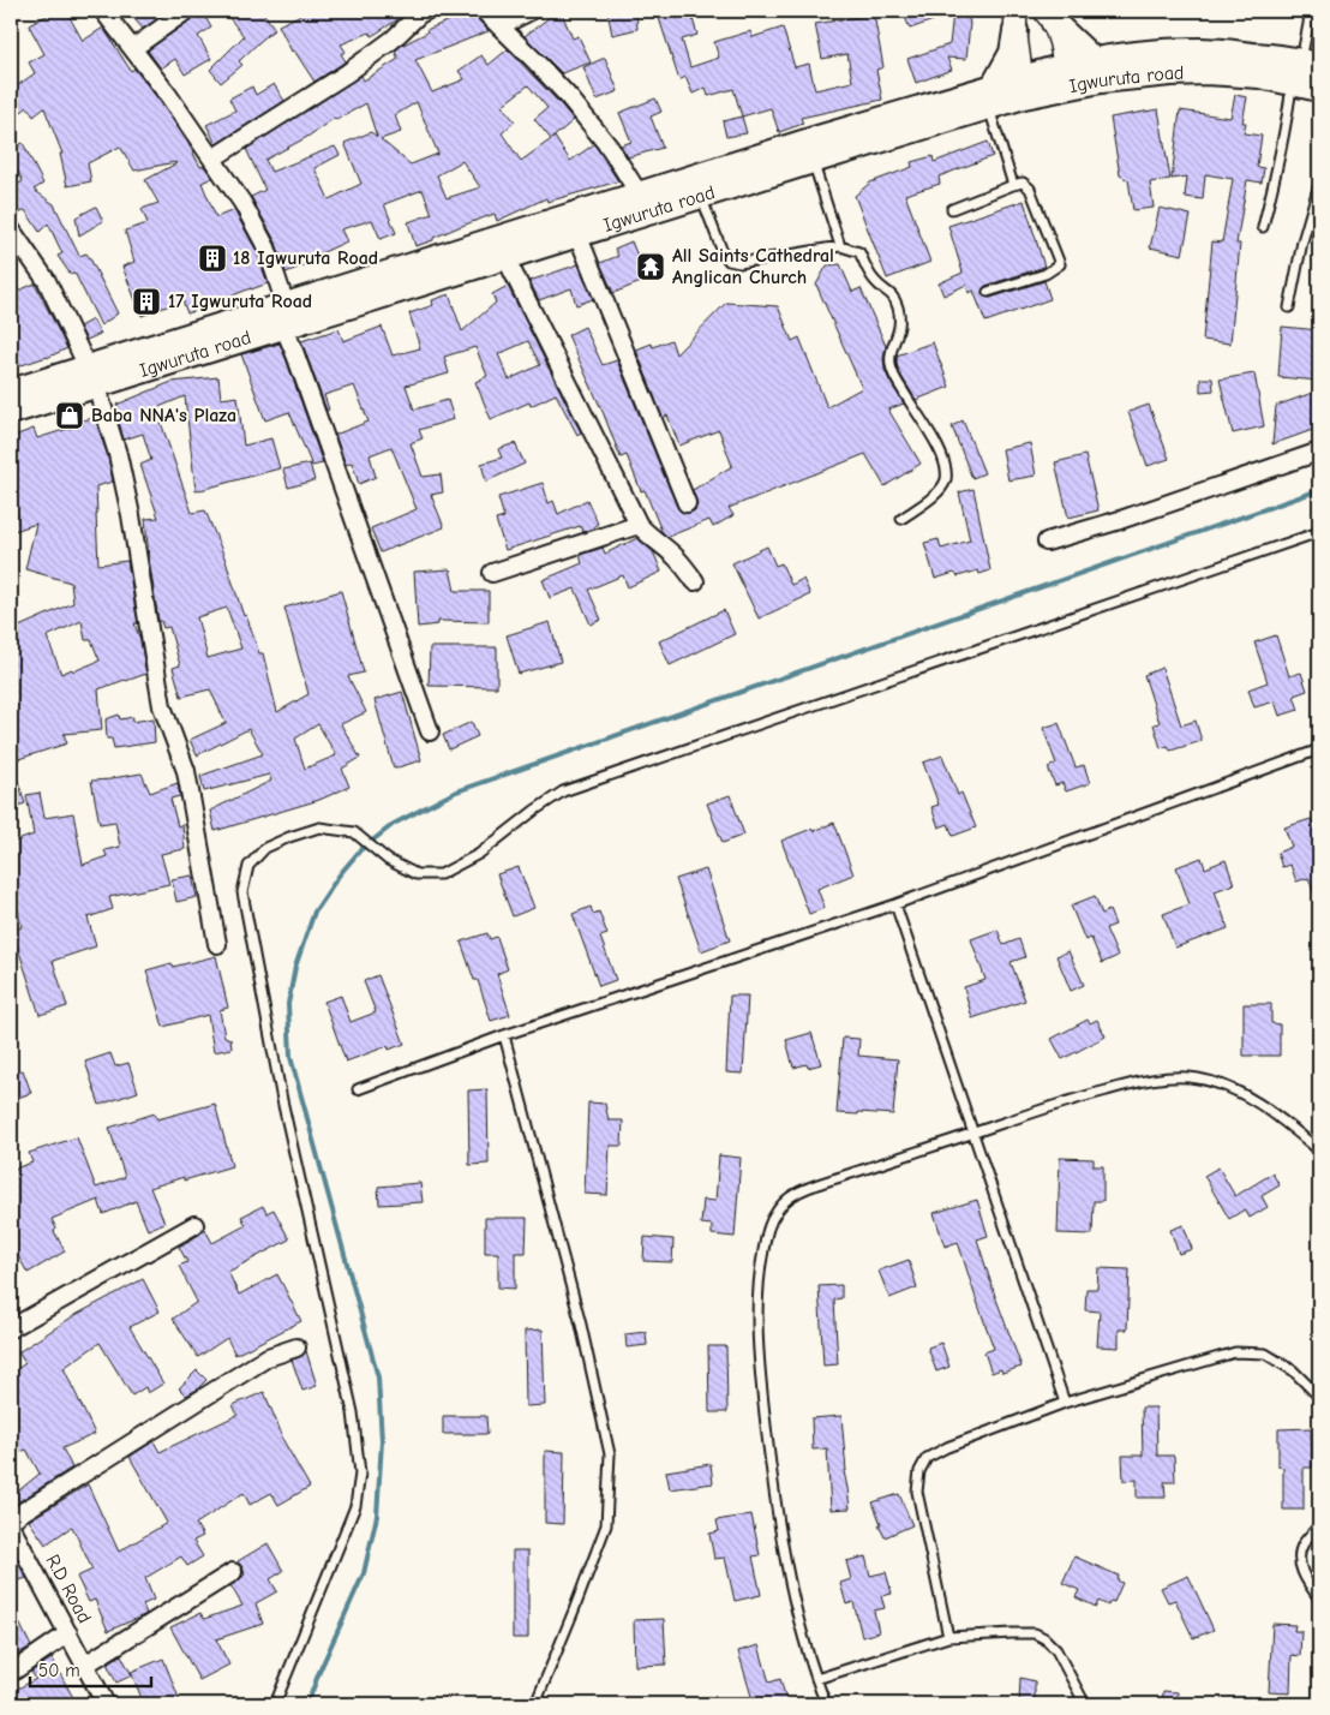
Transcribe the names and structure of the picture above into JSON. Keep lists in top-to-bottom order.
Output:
{
  "streets": {
    "main road": ["Igwuruta road"],
    "street": ["R.D Road"]
  },
  "places": {
    "building": ["18 Igwuruta Road", "17 Igwuruta Road"],
    "temple": ["All Saints Cathedral Anglican Church"],
    "shop": ["Baba NNA's Plaza"]
  },
  "scale_bar": "50 m"
}
